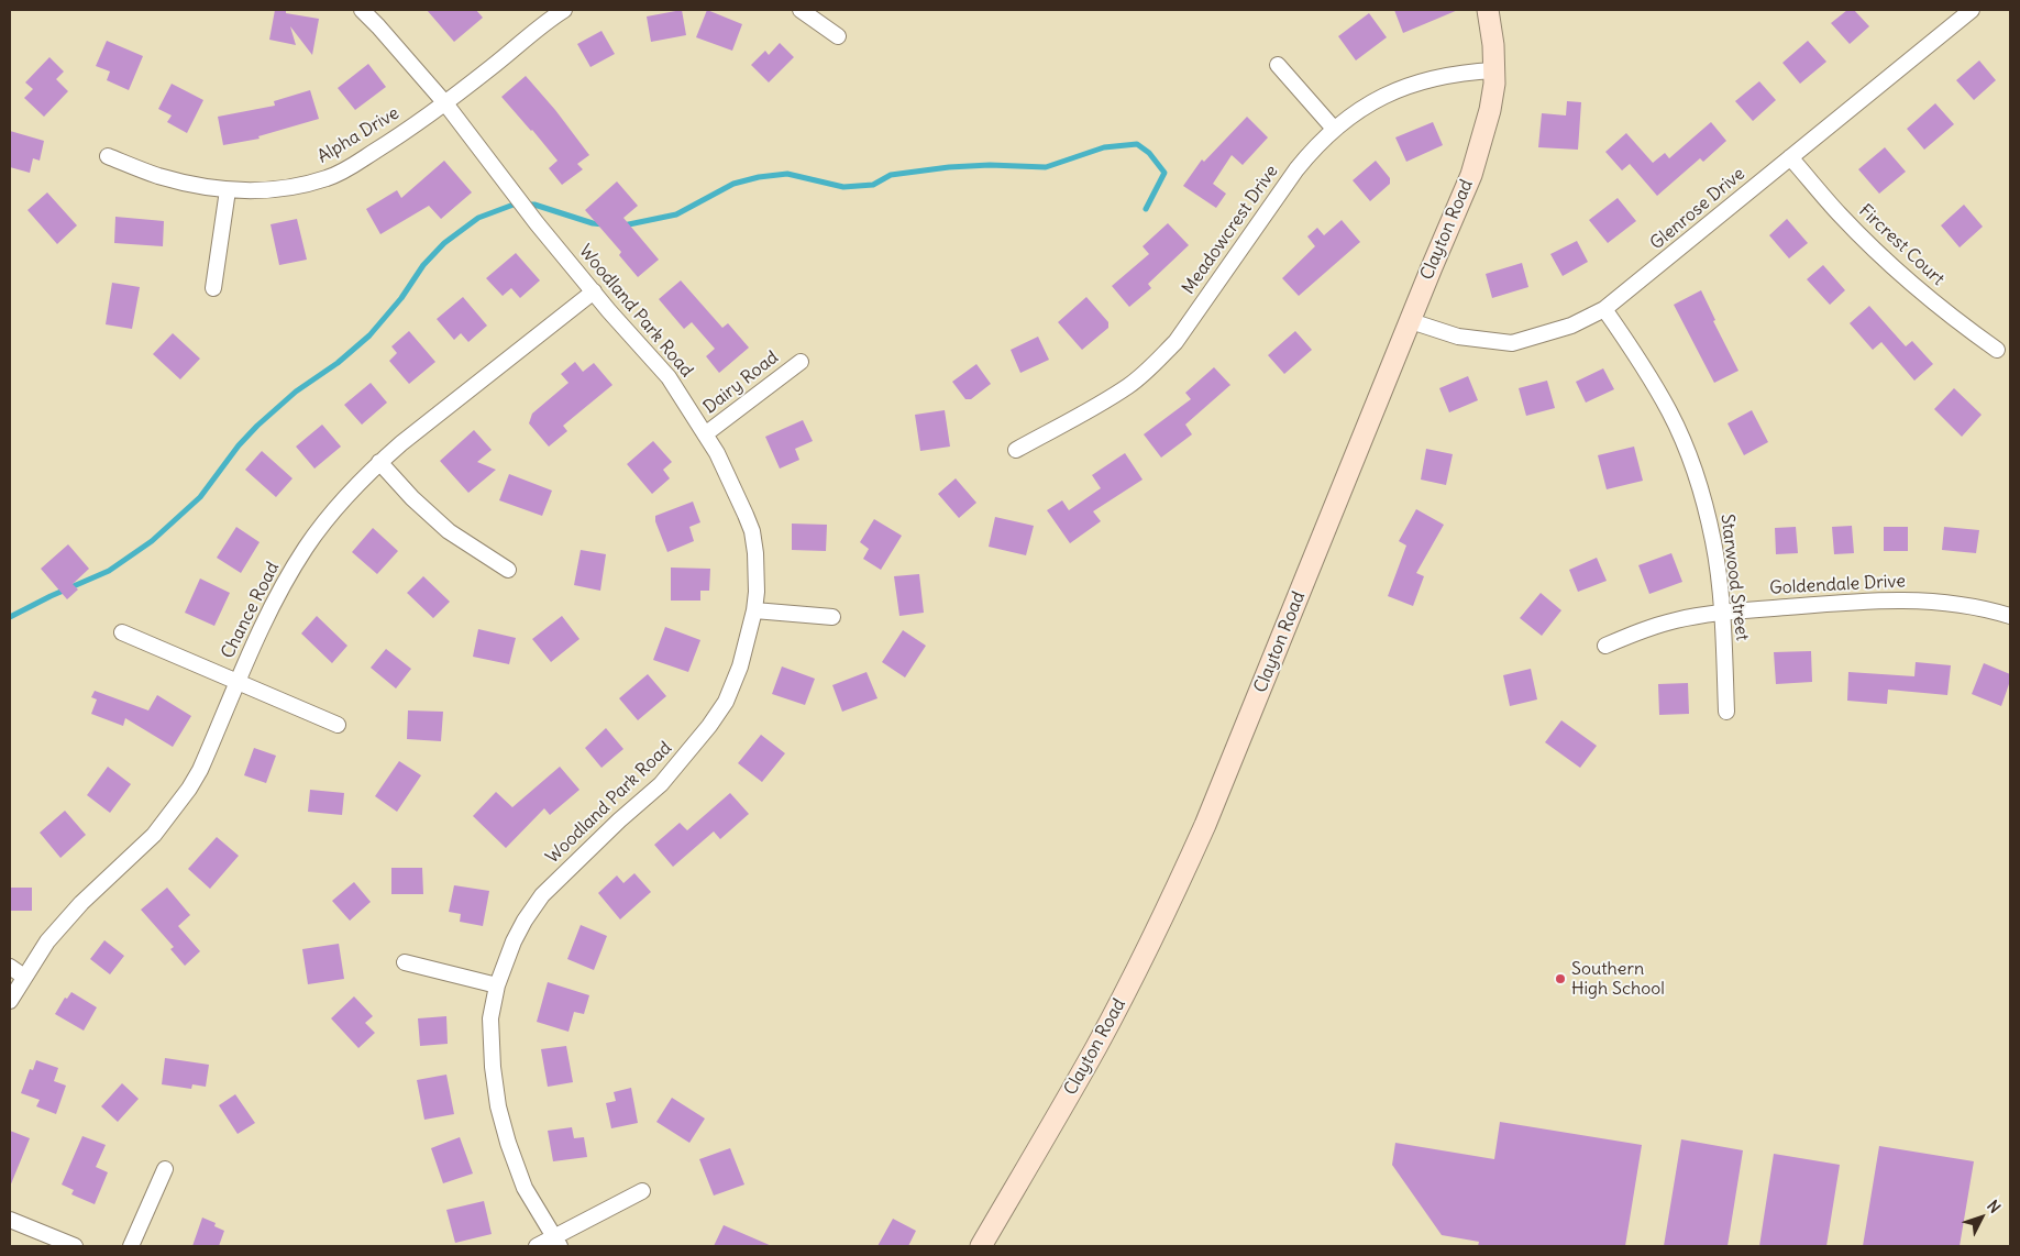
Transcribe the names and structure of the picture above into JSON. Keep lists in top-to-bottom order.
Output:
{
  "streets": {
    "street": [
      "Alpha Drive",
      "Glenrose Drive",
      "Meadowcrest Drive",
      "Clayton Road",
      "Fircrest Court",
      "Woodland Park Road",
      "Dairy Road",
      "Starwood Street",
      "Goldendale Drive",
      "Chance Road"
    ]
  },
  "crossings": [
    ["Alpha Drive", "Woodland Park Road"],
    ["Glenrose Drive", "Clayton Road"],
    ["Glenrose Drive", "Fircrest Court"],
    ["Glenrose Drive", "Starwood Street"],
    ["Meadowcrest Drive", "Clayton Road"],
    ["Woodland Park Road", "Dairy Road"],
    ["Woodland Park Road", "Chance Road"],
    ["Starwood Street", "Goldendale Drive"]
  ],
  "places": ["Southern High School"],
  "north": "top right"
}
